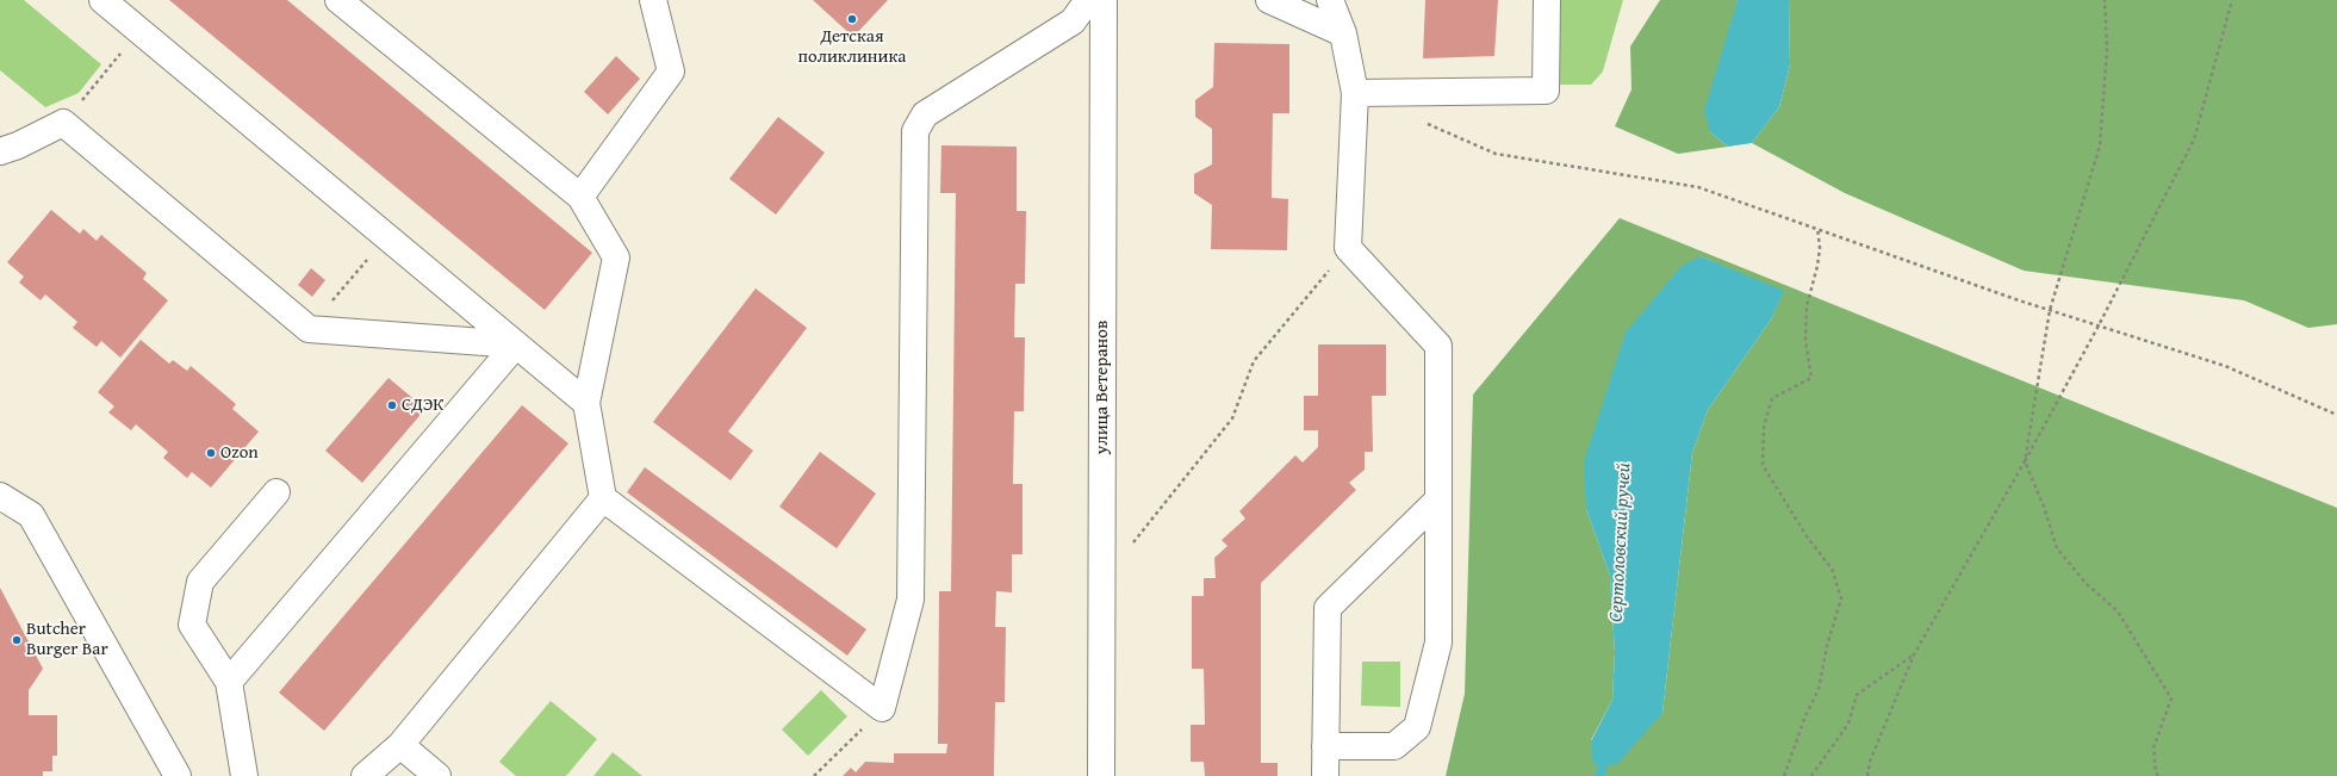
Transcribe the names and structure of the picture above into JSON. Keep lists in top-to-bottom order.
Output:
{
  "streets": {
    "street": ["улица Ветеранов"]
  },
  "water": ["Сертоловский ручей"],
  "places": [
    "Детская поликлиника",
    "СДЭК",
    "Ozon",
    "Butcher Burger Bar"
  ]
}
